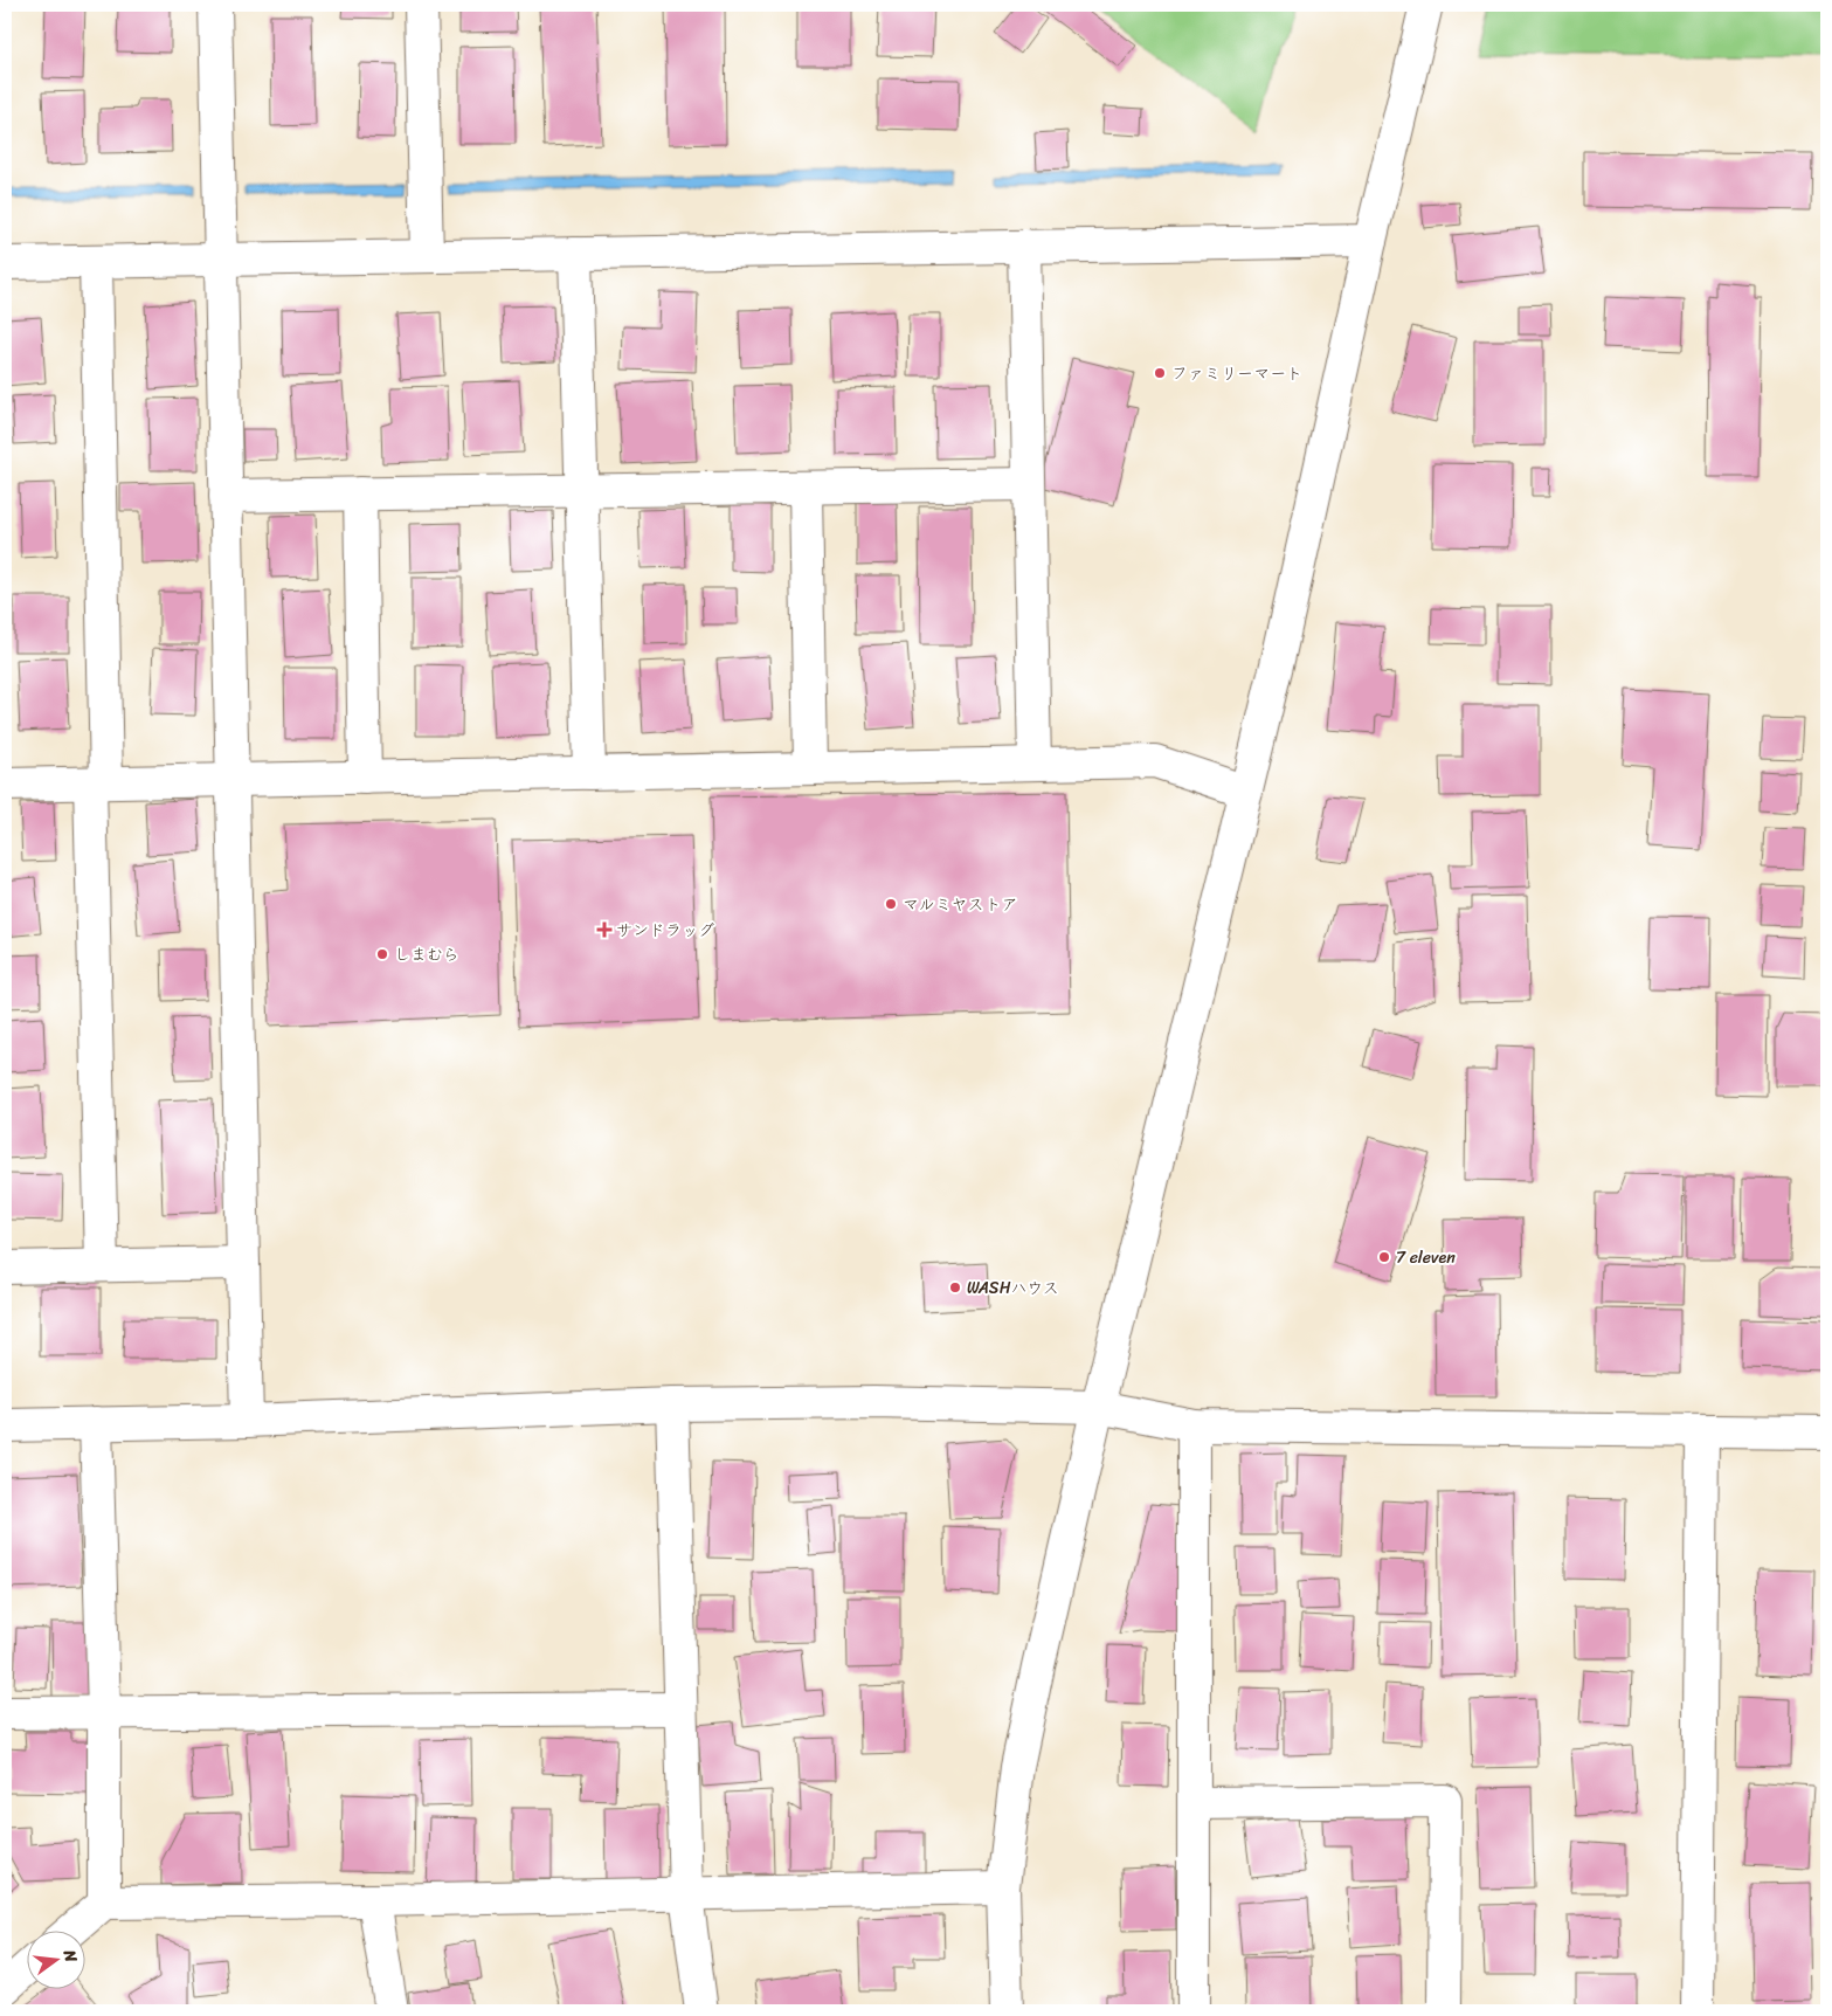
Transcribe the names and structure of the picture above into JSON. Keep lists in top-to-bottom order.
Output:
{
  "places": {
    "other": [
      "ファミリーマート",
      "マルミヤストア",
      "しまむら",
      "7 eleven",
      "WASHハウス"
    ],
    "health": ["サンドラッグ"]
  },
  "north": "right"
}
